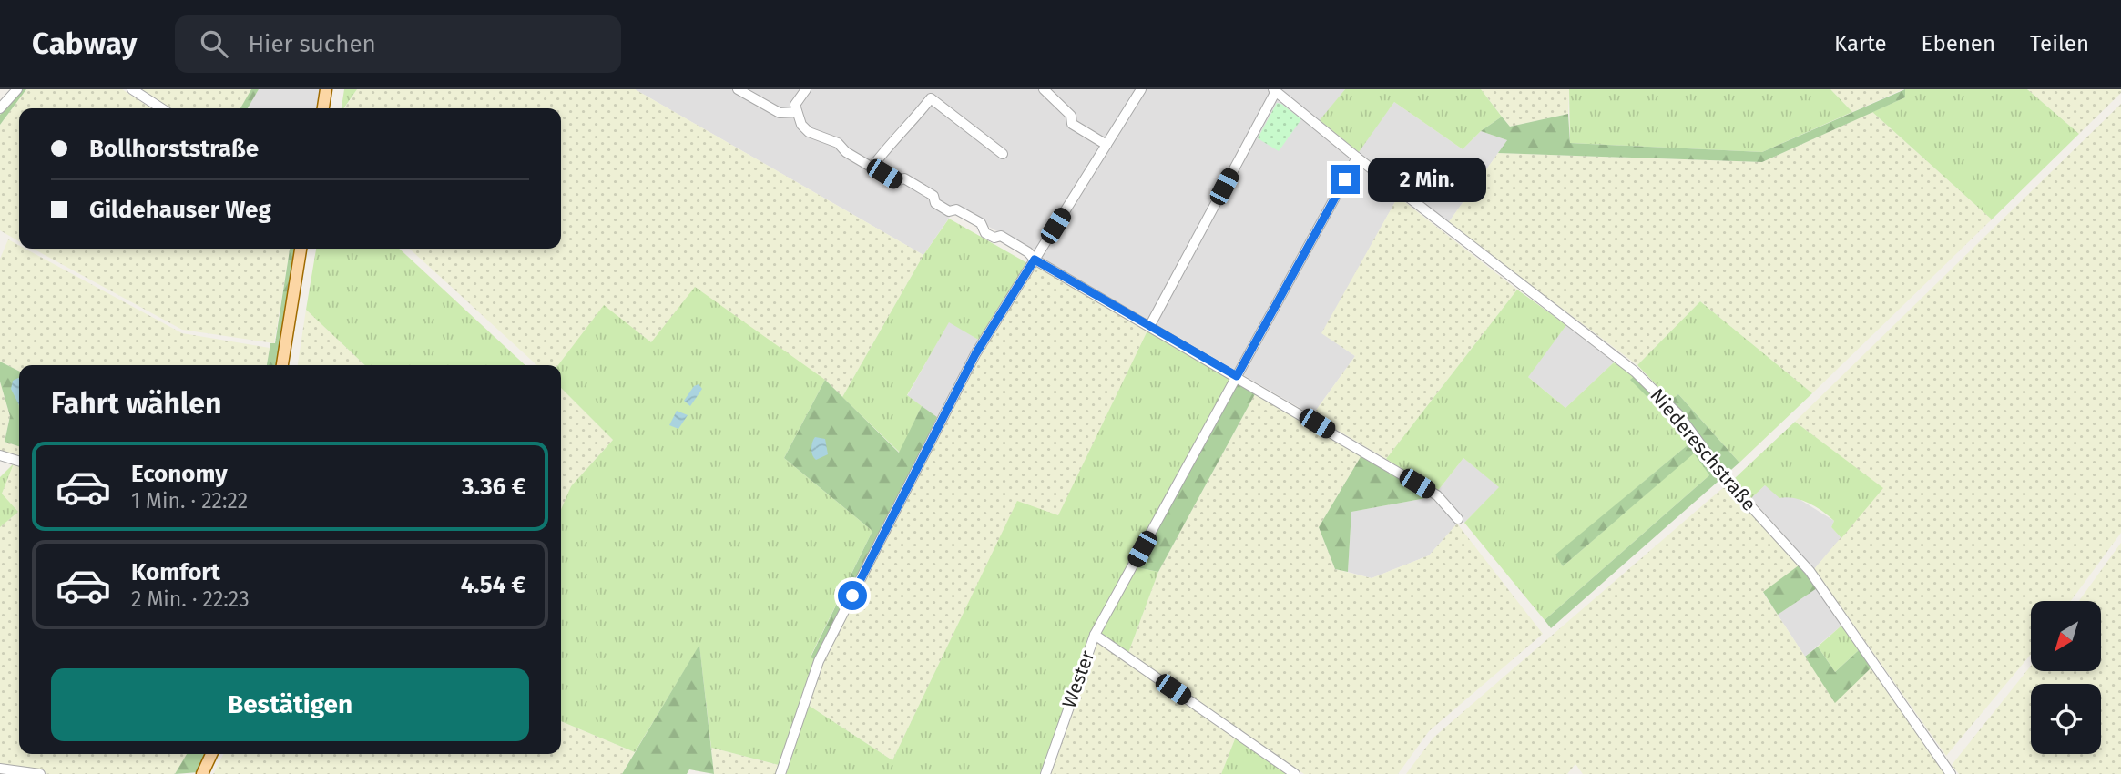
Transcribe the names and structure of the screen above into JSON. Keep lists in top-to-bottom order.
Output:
{
  "streets": {
    "street": ["Niedereschstraße", "Wester"]
  },
  "north": "bottom left",
  "page": {
    "header": "Cabway",
    "search": "Hier suchen",
    "nav": ["Karte", "Ebenen", "Teilen"],
    "banner": ["Bollhorststraße", "Gildehauser Weg"],
    "bubble": "2 Min.",
    "heading": "Fahrt wählen",
    "list": [
      {
        "name": "Economy",
        "note": "1 Min. · 22:22",
        "value": "3.36 €"
      },
      {
        "name": "Komfort",
        "note": "2 Min. · 22:23",
        "value": "4.54 €"
      }
    ],
    "buttons": "Bestätigen"
  }
}
